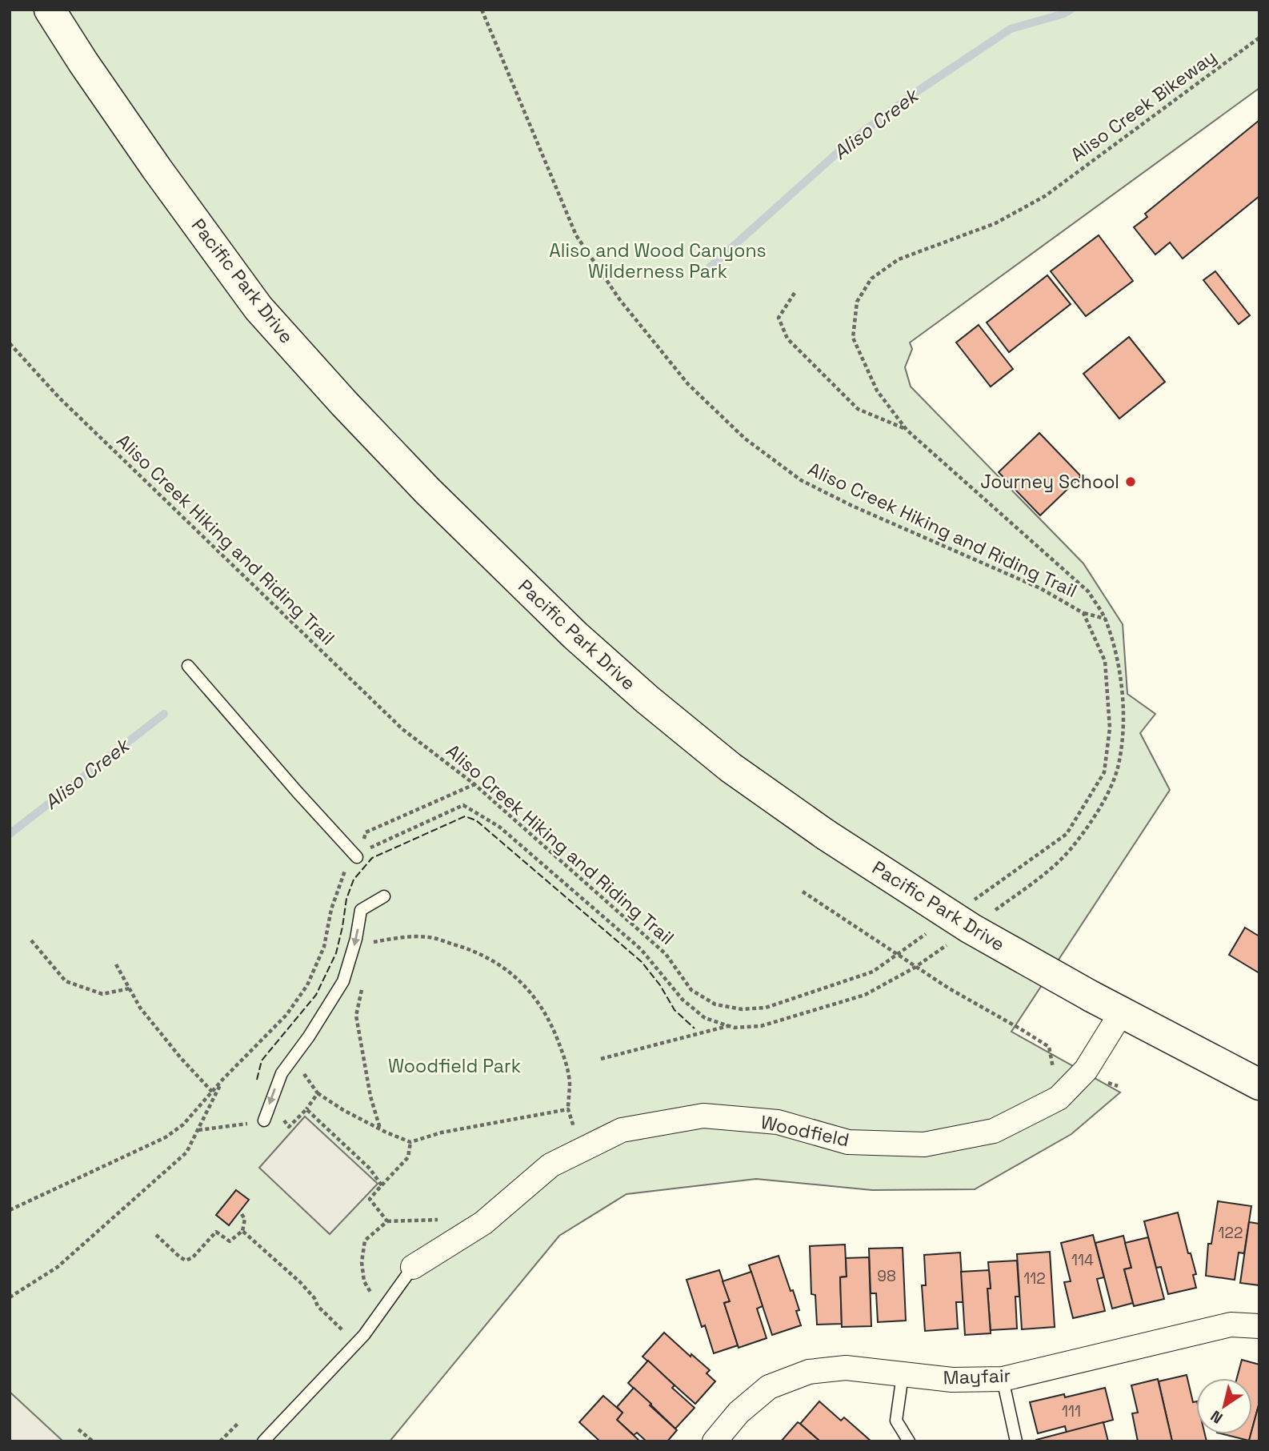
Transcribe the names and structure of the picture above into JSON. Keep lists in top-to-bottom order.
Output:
{
  "streets": {
    "main road": ["Pacific Park Drive"],
    "street": ["Woodfield", "Mayfair"],
    "path": ["Aliso Creek Bikeway", "Aliso Creek Hiking and Riding Trail"]
  },
  "crossings": [
    ["Pacific Park Drive", "Woodfield"]
  ],
  "water": ["Aliso Creek"],
  "parks": ["Aliso and Wood Canyons Wilderness Park", "Woodfield Park"],
  "places": ["Journey School"],
  "house_numbers": [
    "122",
    "114",
    "98",
    "112",
    "111"
  ],
  "north": "bottom left"
}
